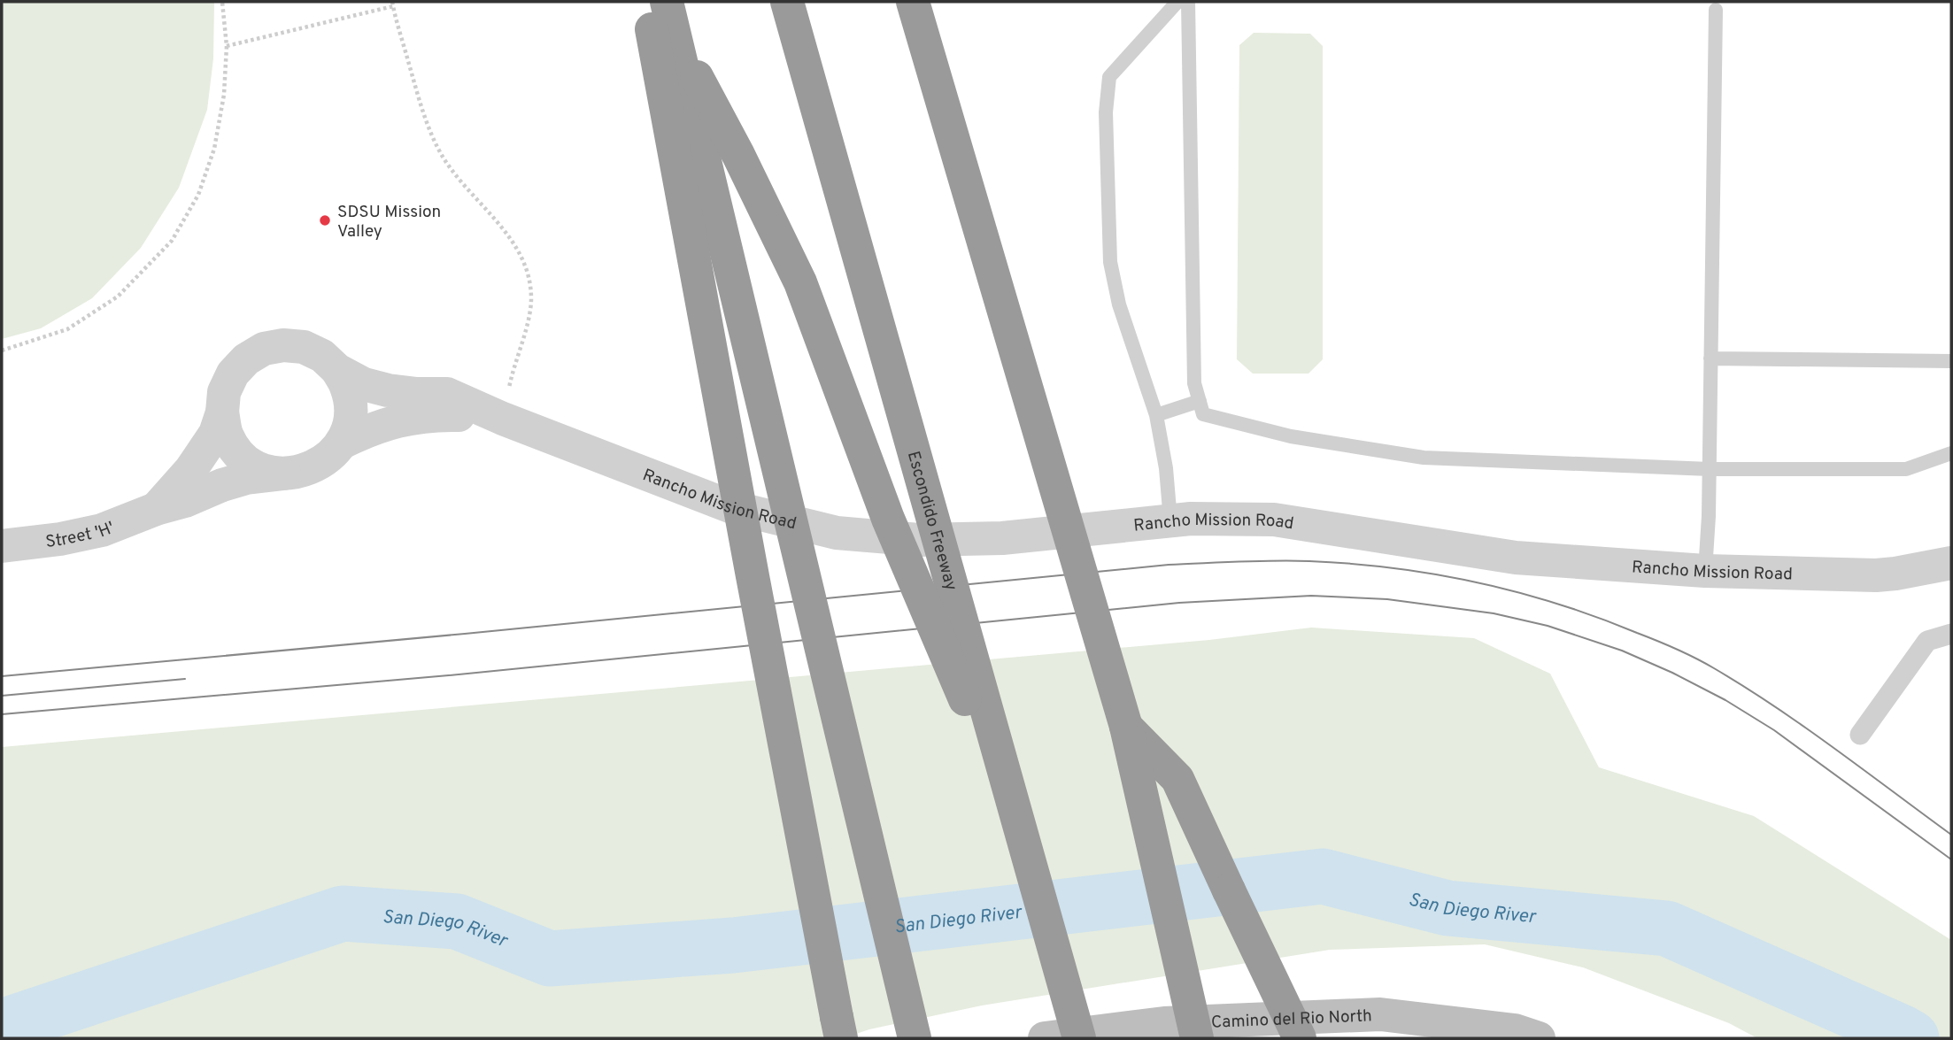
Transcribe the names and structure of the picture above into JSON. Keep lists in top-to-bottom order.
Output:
{
  "streets": {
    "highway": ["Escondido Freeway"],
    "main road": ["Camino del Rio North"],
    "street": ["Rancho Mission Road", "Street 'H'"]
  },
  "crossings": [
    ["Rancho Mission Road", "Street 'H'"]
  ],
  "water": ["San Diego River"],
  "places": ["SDSU Mission Valley"]
}
